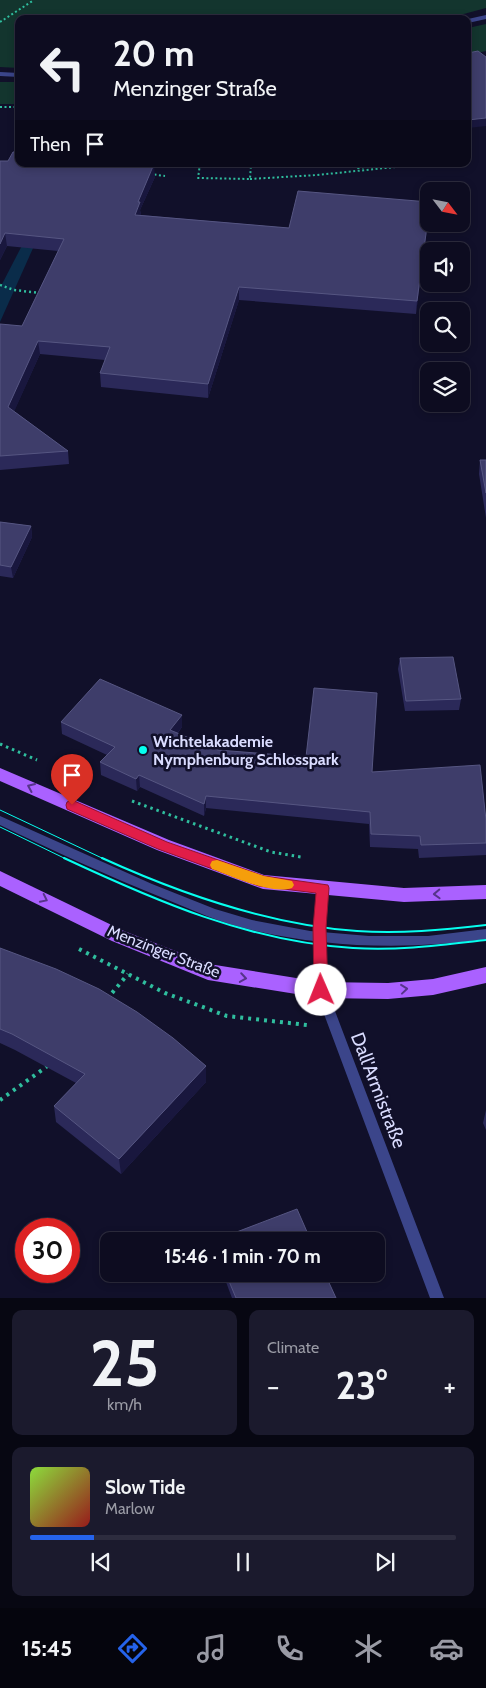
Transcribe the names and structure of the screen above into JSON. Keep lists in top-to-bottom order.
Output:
{
  "streets": {
    "main road": ["Menzinger Straße"],
    "street": ["Dall'Armistraße"]
  },
  "crossings": [
    ["Menzinger Straße", "Dall'Armistraße"]
  ],
  "places": ["Wichtelakademie Nymphenburg Schlosspark"],
  "north": "bottom right",
  "page": {
    "turn": ["20 m", "Menzinger Straße"],
    "then": "Then",
    "limit": "30",
    "trip": "15:46 · 1 min · 70 m",
    "tile": [
      ["25", "km/h"],
      "Climate"
    ],
    "heat": ["−", "23°", "+"],
    "song": ["Slow Tide", "Marlow"],
    "tabs": "15:45"
  }
}
